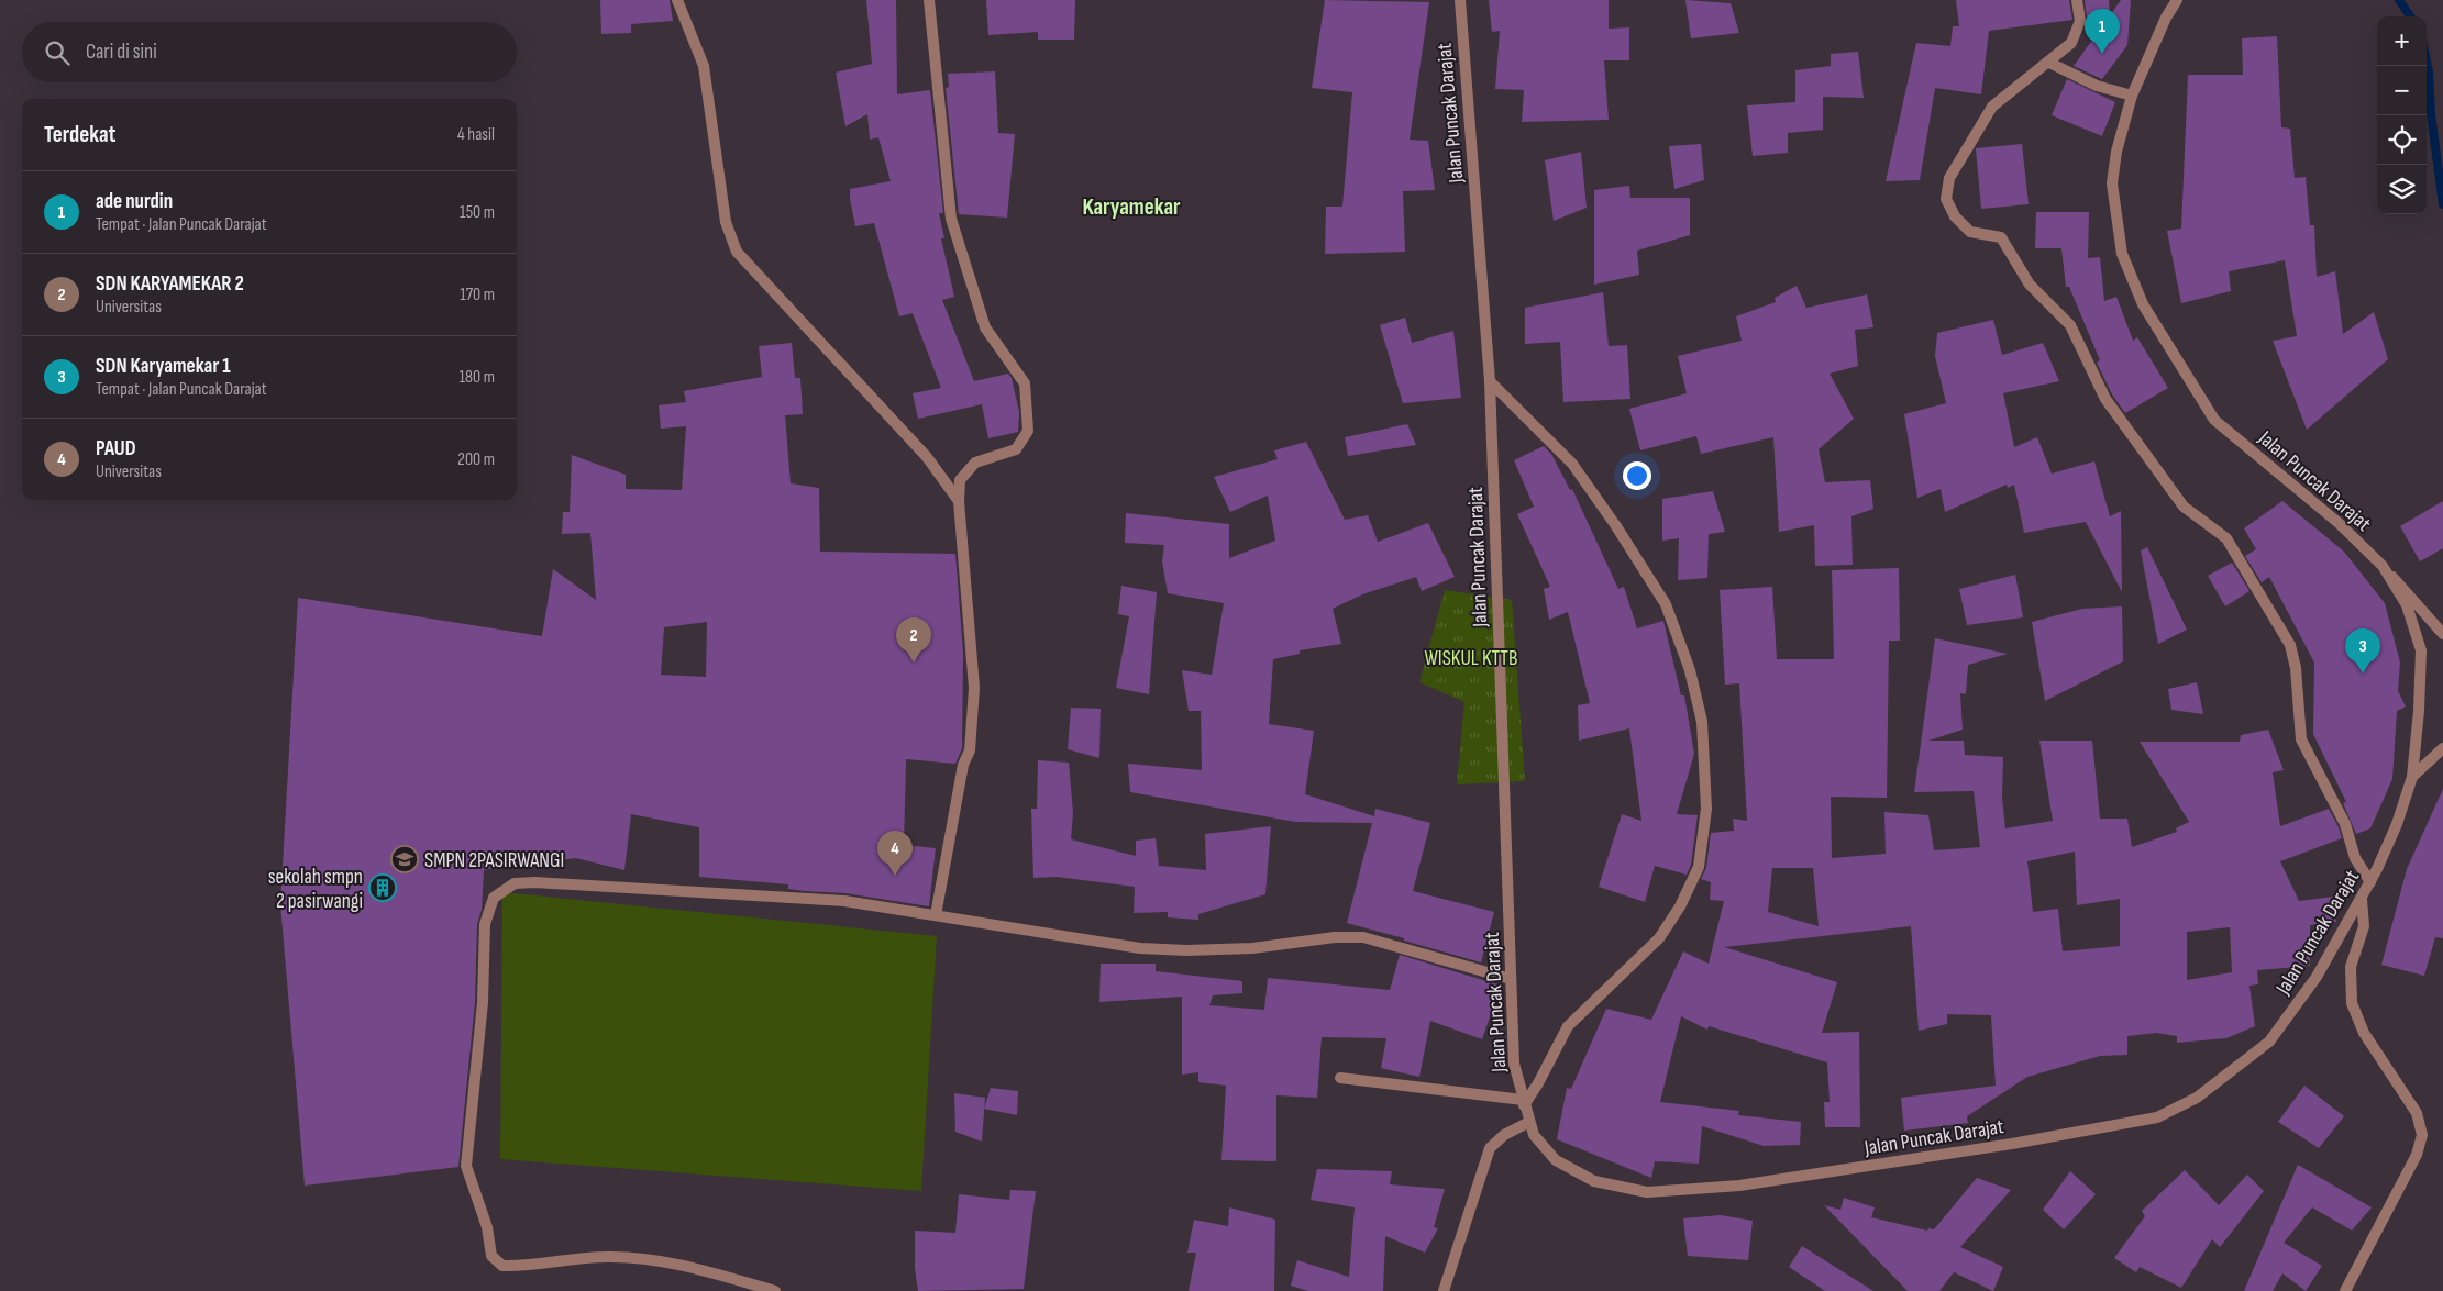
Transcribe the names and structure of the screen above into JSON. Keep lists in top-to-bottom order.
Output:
{
  "streets": {
    "street": ["Jalan Puncak Darajat"]
  },
  "districts": ["Karyamekar"],
  "parks": ["WISKUL KTTB"],
  "places": {
    "school or university": ["SMPN 2PASIRWANGI"],
    "building": ["sekolah smpn 2 pasirwangi"]
  },
  "page": {
    "pins": [
      "1",
      "2",
      "3",
      "4"
    ],
    "map_buttons": ["+", "−"],
    "search": "Cari di sini",
    "heading": ["Terdekat", "4 hasil"],
    "list": [
      {
        "mark": "1",
        "name": "ade nurdin",
        "note": "Tempat · Jalan Puncak Darajat",
        "value": "150 m"
      },
      {
        "mark": "2",
        "name": "SDN KARYAMEKAR 2",
        "note": "Universitas",
        "value": "170 m"
      },
      {
        "mark": "3",
        "name": "SDN Karyamekar 1",
        "note": "Tempat · Jalan Puncak Darajat",
        "value": "180 m"
      },
      {
        "mark": "4",
        "name": "PAUD",
        "note": "Universitas",
        "value": "200 m"
      }
    ]
  }
}
